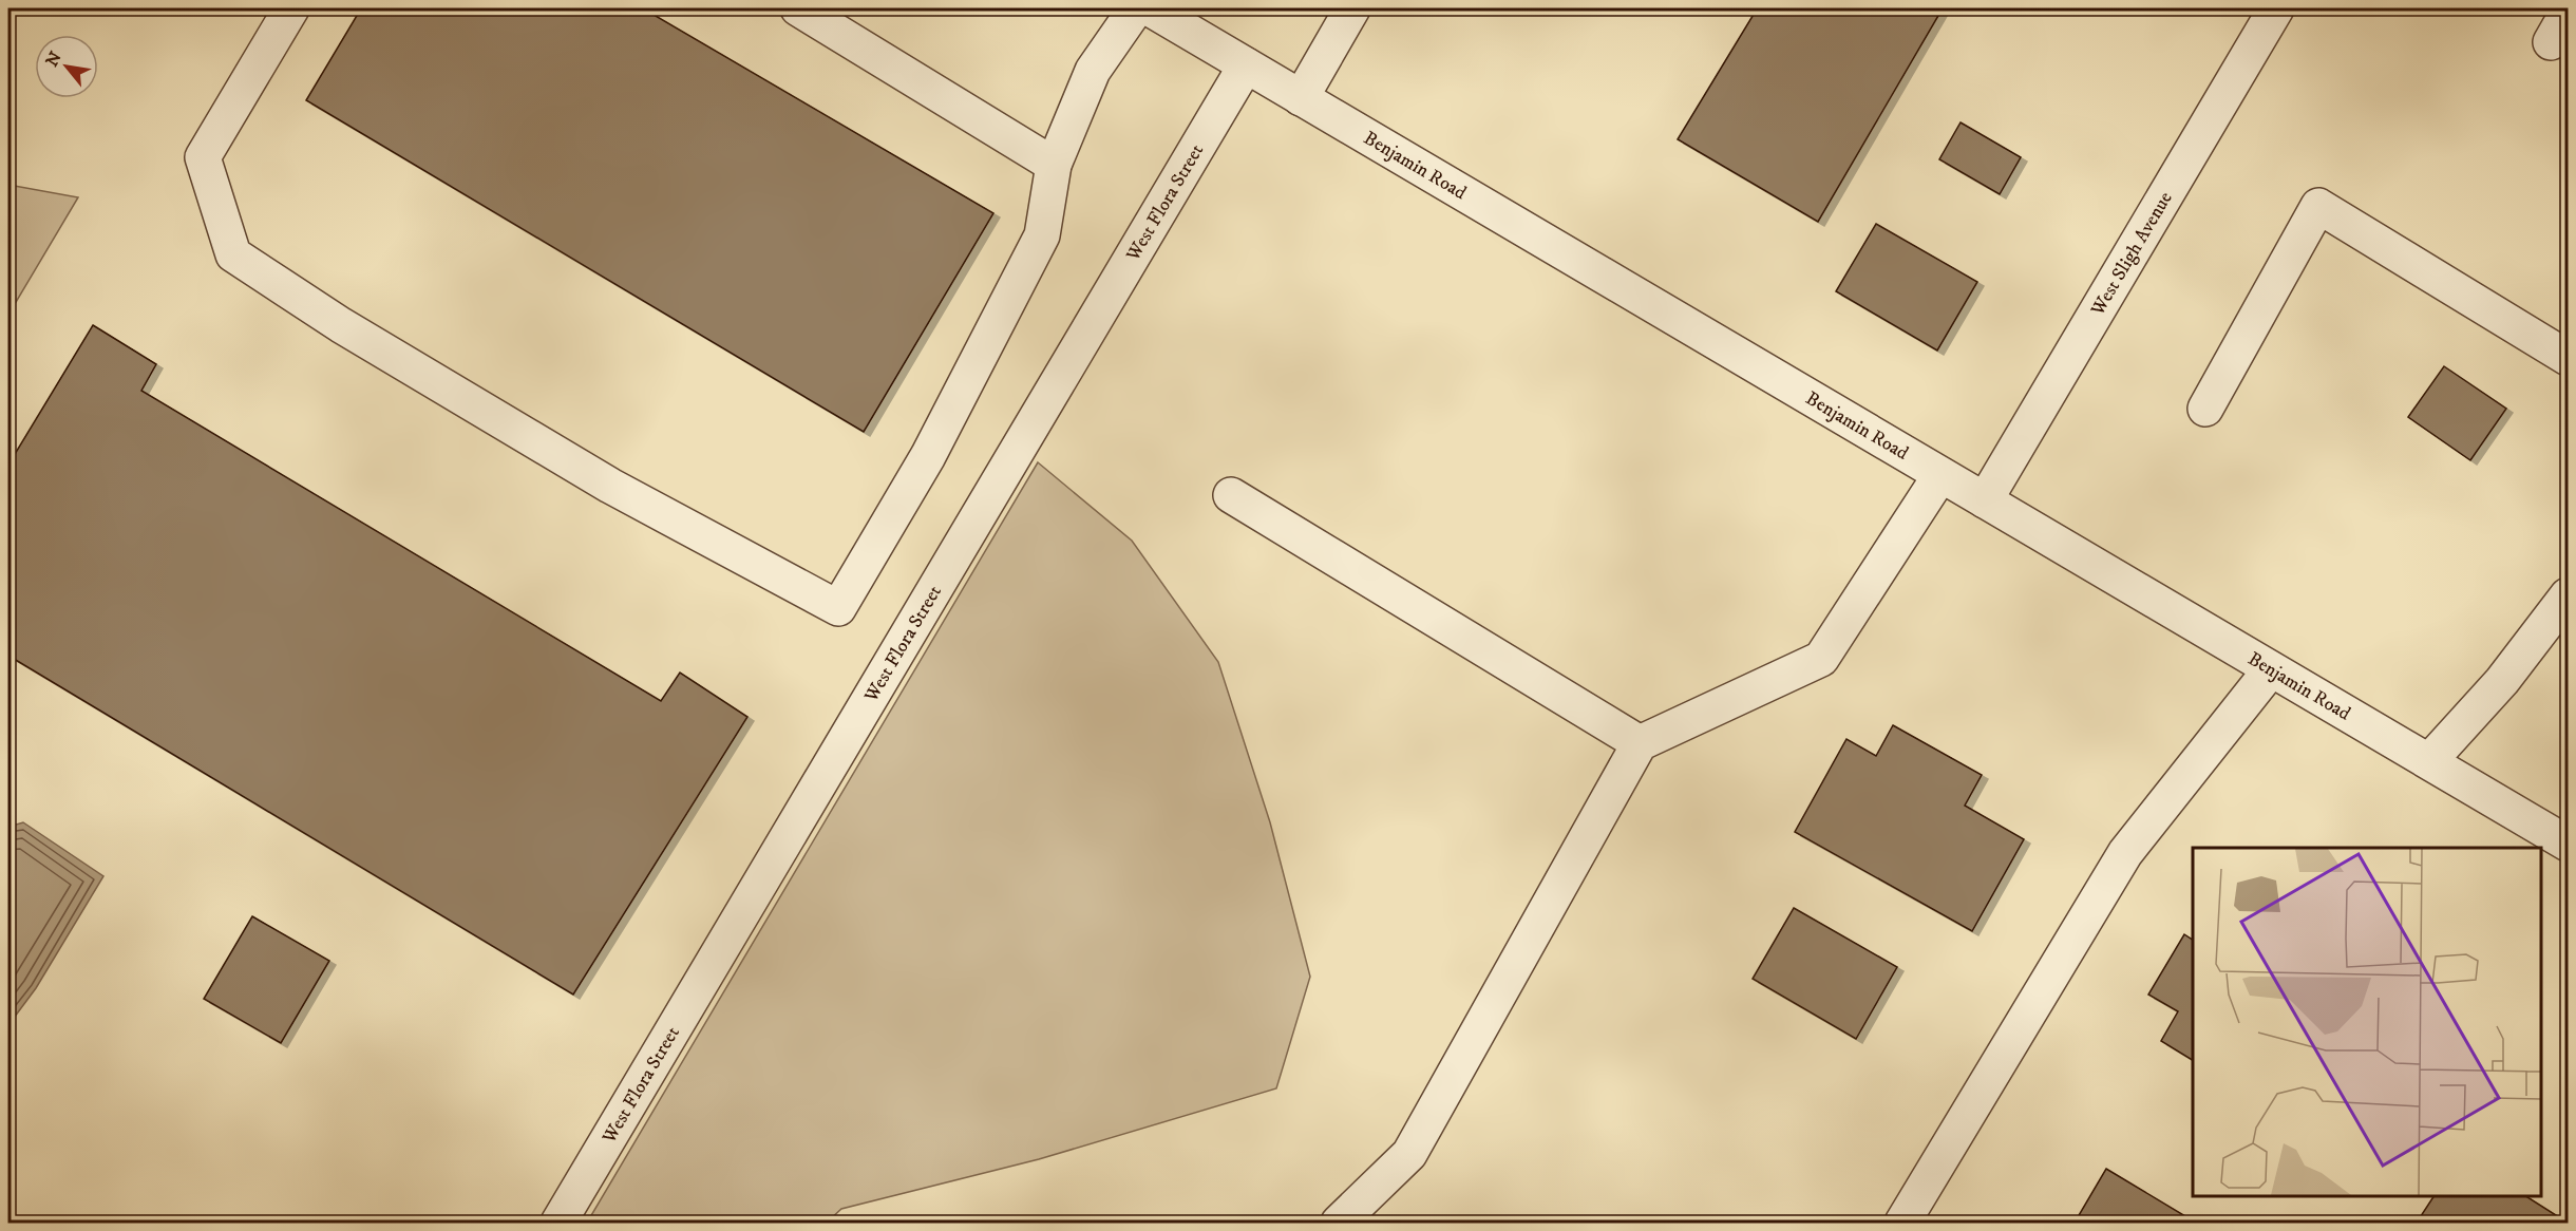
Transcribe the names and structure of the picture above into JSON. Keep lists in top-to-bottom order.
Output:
{
  "streets": {
    "street": ["Benjamin Road", "West Flora Street", "West Sligh Avenue"]
  },
  "crossings": [
    ["Benjamin Road", "West Flora Street"],
    ["Benjamin Road", "West Sligh Avenue"]
  ],
  "north": "top left"
}
